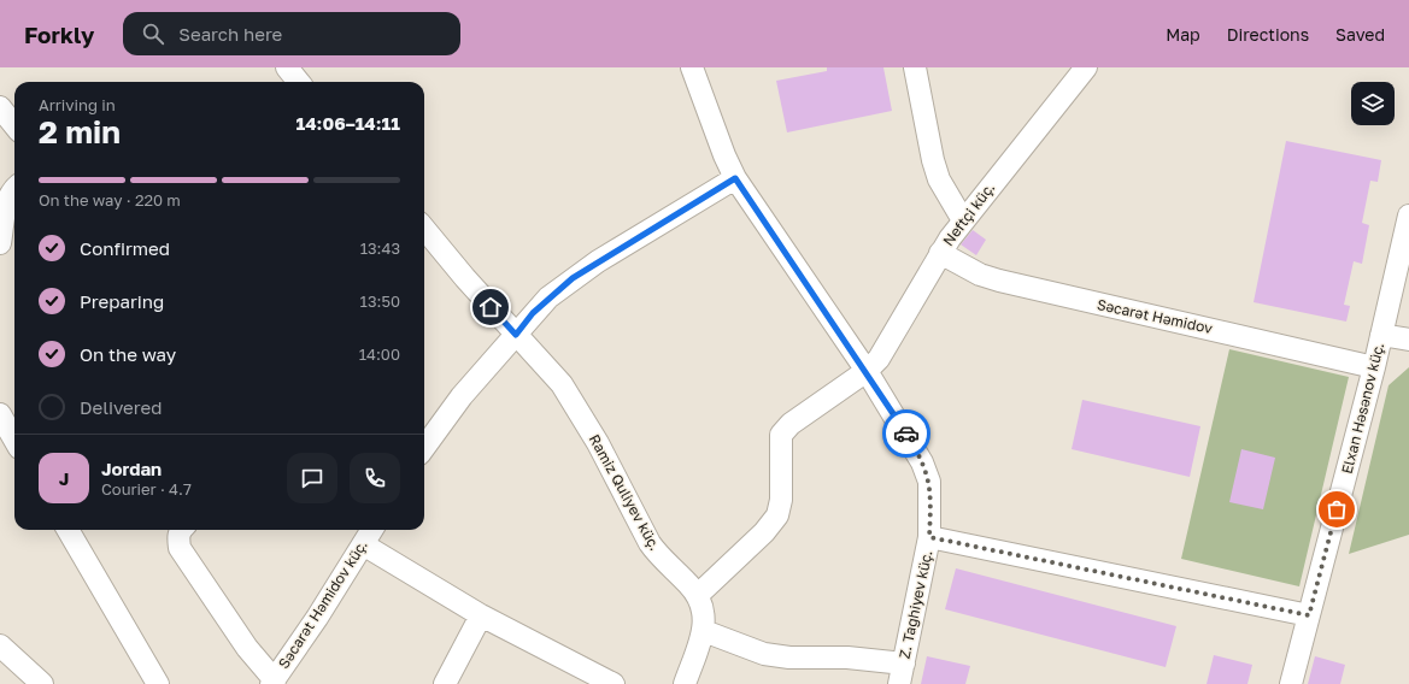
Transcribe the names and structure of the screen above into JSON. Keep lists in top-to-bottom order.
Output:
{
  "streets": {
    "street": [
      "Neftçi küç.",
      "Səcarət Həmidov",
      "Elxan Həsənov küç.",
      "Ramiz Quliyev küç.",
      "Səcarət Həmidov küç.",
      "Z. Taghiyev küç."
    ]
  },
  "crossings": [
    ["Neftçi küç.", "Səcarət Həmidov"],
    ["Neftçi küç.", "Ramiz Quliyev küç."],
    ["Səcarət Həmidov", "Elxan Həsənov küç."],
    ["Elxan Həsənov küç.", "Z. Taghiyev küç."]
  ],
  "page": {
    "header": "Forkly",
    "search": "Search here",
    "nav": ["Map", "Directions", "Saved"],
    "heading": ["2 min", "Arriving in", "14:06–14:11"],
    "panel": ["Jordan", "Courier · 4.7"],
    "bar": "On the way · 220 m",
    "list": [
      ["Confirmed", "13:43"],
      ["Preparing", "13:50"],
      ["On the way", "14:00"],
      "Delivered"
    ],
    "round": "J"
  }
}
